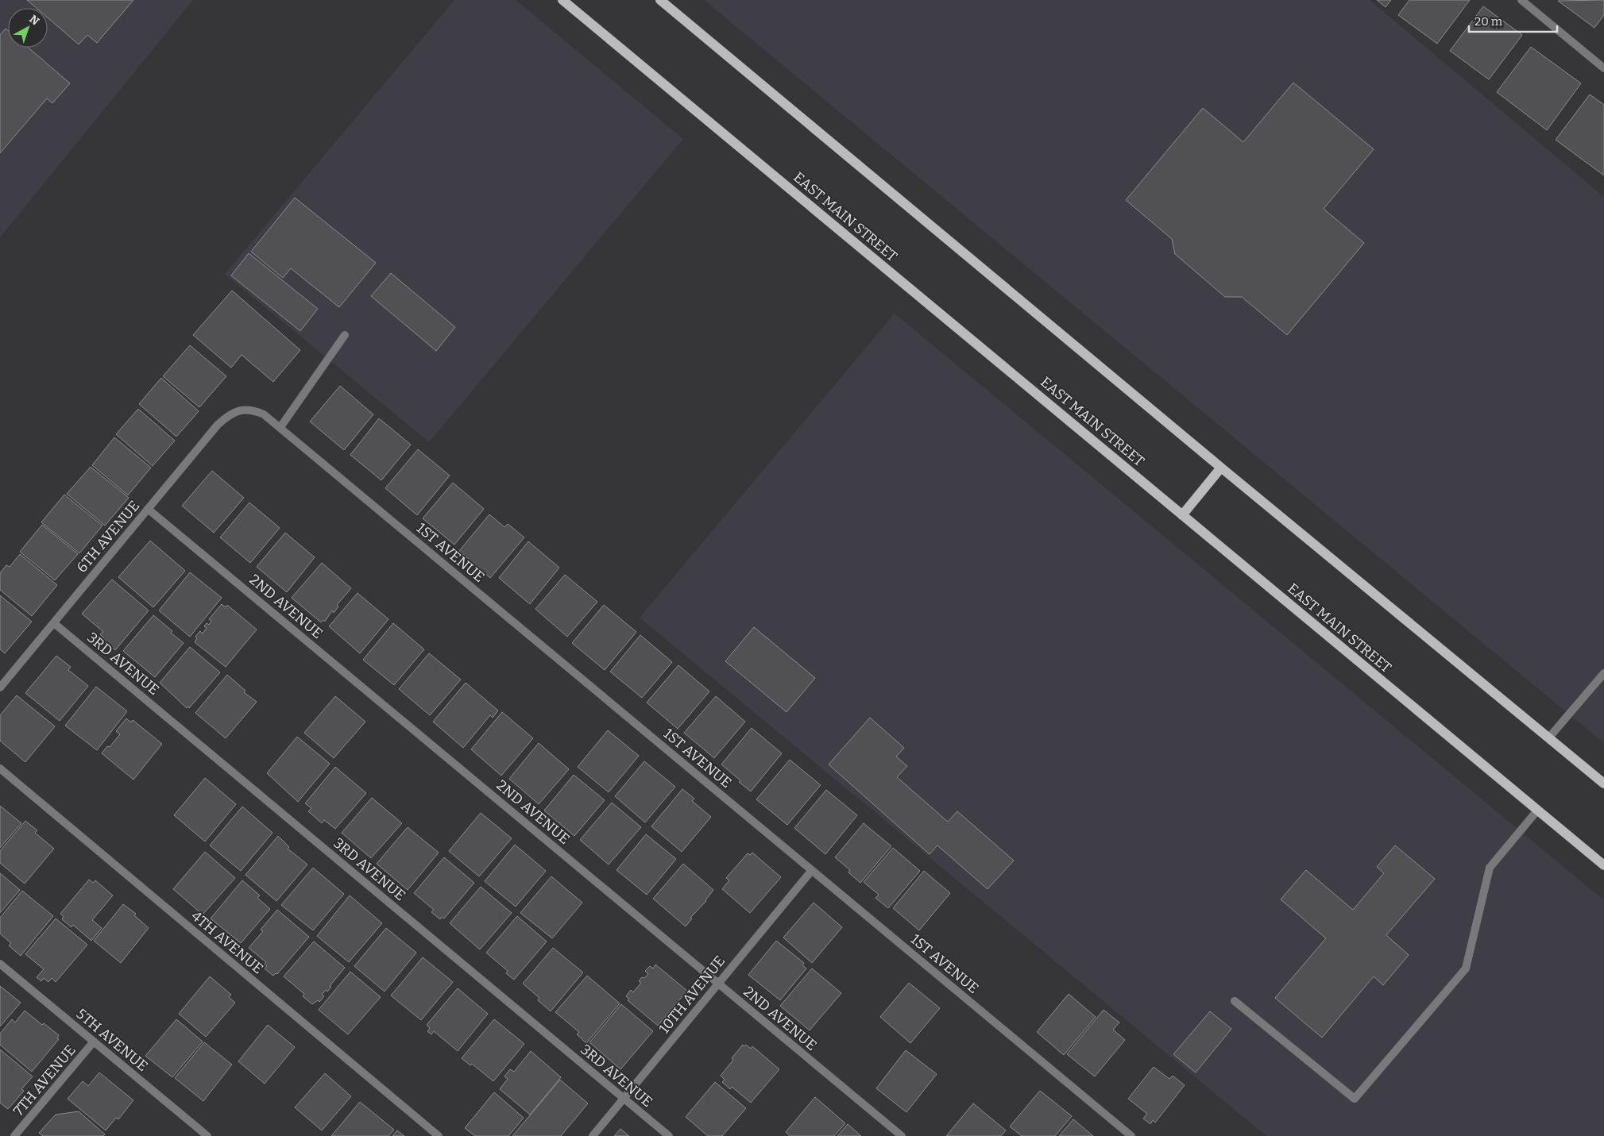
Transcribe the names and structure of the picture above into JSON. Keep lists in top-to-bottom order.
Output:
{
  "streets": {
    "main road": ["EAST MAIN STREET"],
    "lane": [
      "6TH AVENUE",
      "1ST AVENUE",
      "2ND AVENUE",
      "3RD AVENUE",
      "4TH AVENUE",
      "10TH AVENUE",
      "5TH AVENUE",
      "7TH AVENUE"
    ]
  },
  "crossings": [
    ["6TH AVENUE", "1ST AVENUE"],
    ["6TH AVENUE", "2ND AVENUE"],
    ["6TH AVENUE", "3RD AVENUE"],
    ["1ST AVENUE", "10TH AVENUE"],
    ["2ND AVENUE", "10TH AVENUE"],
    ["3RD AVENUE", "10TH AVENUE"],
    ["5TH AVENUE", "7TH AVENUE"]
  ],
  "scale_bar": "20 m",
  "north": "top right"
}
